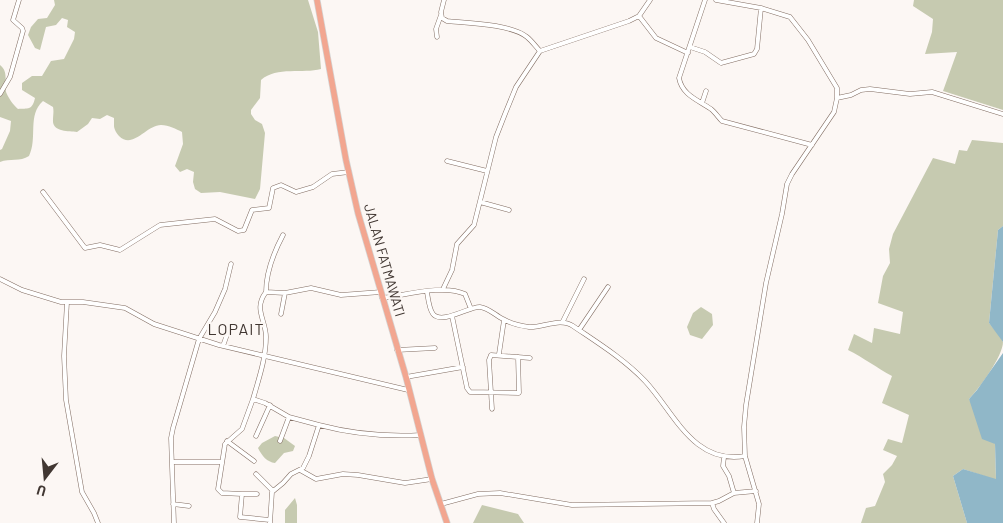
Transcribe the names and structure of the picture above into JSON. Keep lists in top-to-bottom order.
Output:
{
  "streets": {
    "highway": ["JALAN FATMAWATI"]
  },
  "districts": ["LOPAIT"],
  "north": "bottom"
}
